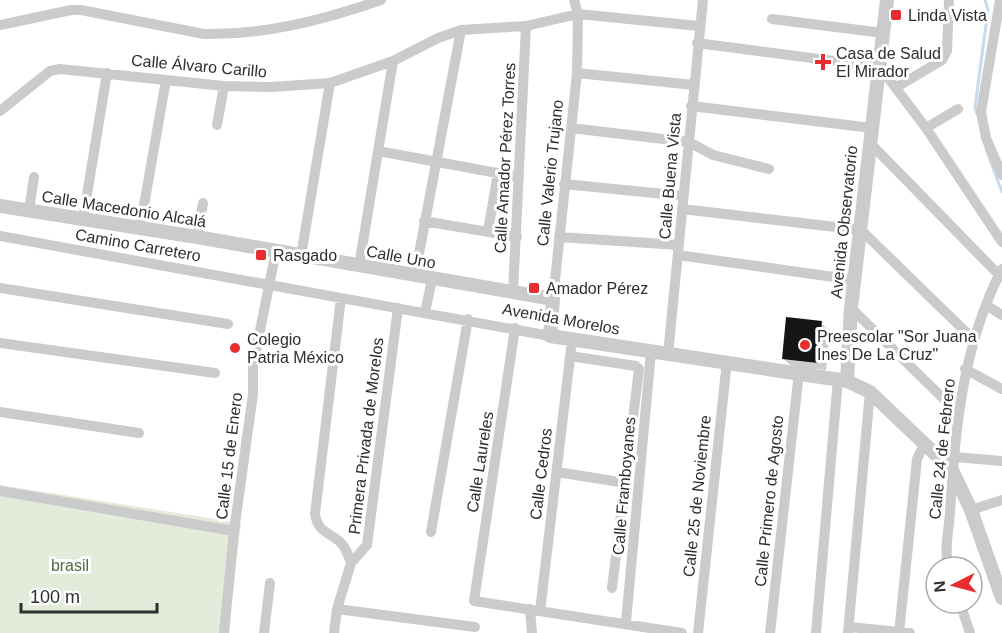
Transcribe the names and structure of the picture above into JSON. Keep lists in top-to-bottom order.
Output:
{
  "streets": {
    "street": [
      "Calle Álvaro Carillo",
      "Calle Amador Pérez Torres",
      "Calle Valerio Trujano",
      "Calle Buena Vista",
      "Calle Macedonio Alcalá",
      "Avenida Observatorio",
      "Camino Carretero",
      "Calle Uno",
      "Avenida Morelos",
      "Primera Privada de Morelos",
      "Calle 24 de Febrero",
      "Calle 15 de Enero",
      "Calle Laureles",
      "Calle Cedros",
      "Calle Framboyanes",
      "Calle 25 de Noviembre",
      "Calle Primero de Agosto"
    ]
  },
  "crossings": [
    ["Calle Álvaro Carillo", "Calle Amador Pérez Torres"],
    ["Calle Álvaro Carillo", "Calle Valerio Trujano"],
    ["Calle Álvaro Carillo", "Calle Buena Vista"],
    ["Calle Amador Pérez Torres", "Calle Uno"],
    ["Calle Valerio Trujano", "Calle Uno"],
    ["Calle Valerio Trujano", "Avenida Morelos"],
    ["Calle Buena Vista", "Avenida Morelos"],
    ["Calle Macedonio Alcalá", "Calle Uno"],
    ["Avenida Observatorio", "Avenida Morelos"],
    ["Camino Carretero", "Avenida Morelos"],
    ["Camino Carretero", "Calle 15 de Enero"],
    ["Calle Uno", "Calle 15 de Enero"],
    ["Avenida Morelos", "Primera Privada de Morelos"],
    ["Avenida Morelos", "Calle 24 de Febrero"],
    ["Avenida Morelos", "Calle 15 de Enero"],
    ["Avenida Morelos", "Calle Laureles"],
    ["Avenida Morelos", "Calle Cedros"],
    ["Avenida Morelos", "Calle Framboyanes"],
    ["Avenida Morelos", "Calle 25 de Noviembre"],
    ["Avenida Morelos", "Calle Primero de Agosto"],
    ["Calle Laureles", "Calle Cedros"]
  ],
  "parks": ["brasil"],
  "places": {
    "transit": ["Linda Vista", "Rasgado", "Amador Pérez"],
    "health": ["Casa de Salud El Mirador"],
    "other": ["Preescolar \"Sor Juana Ines De La Cruz\"", "Colegio Patria México"]
  },
  "scale_bar": "100 m",
  "north": "left"
}
